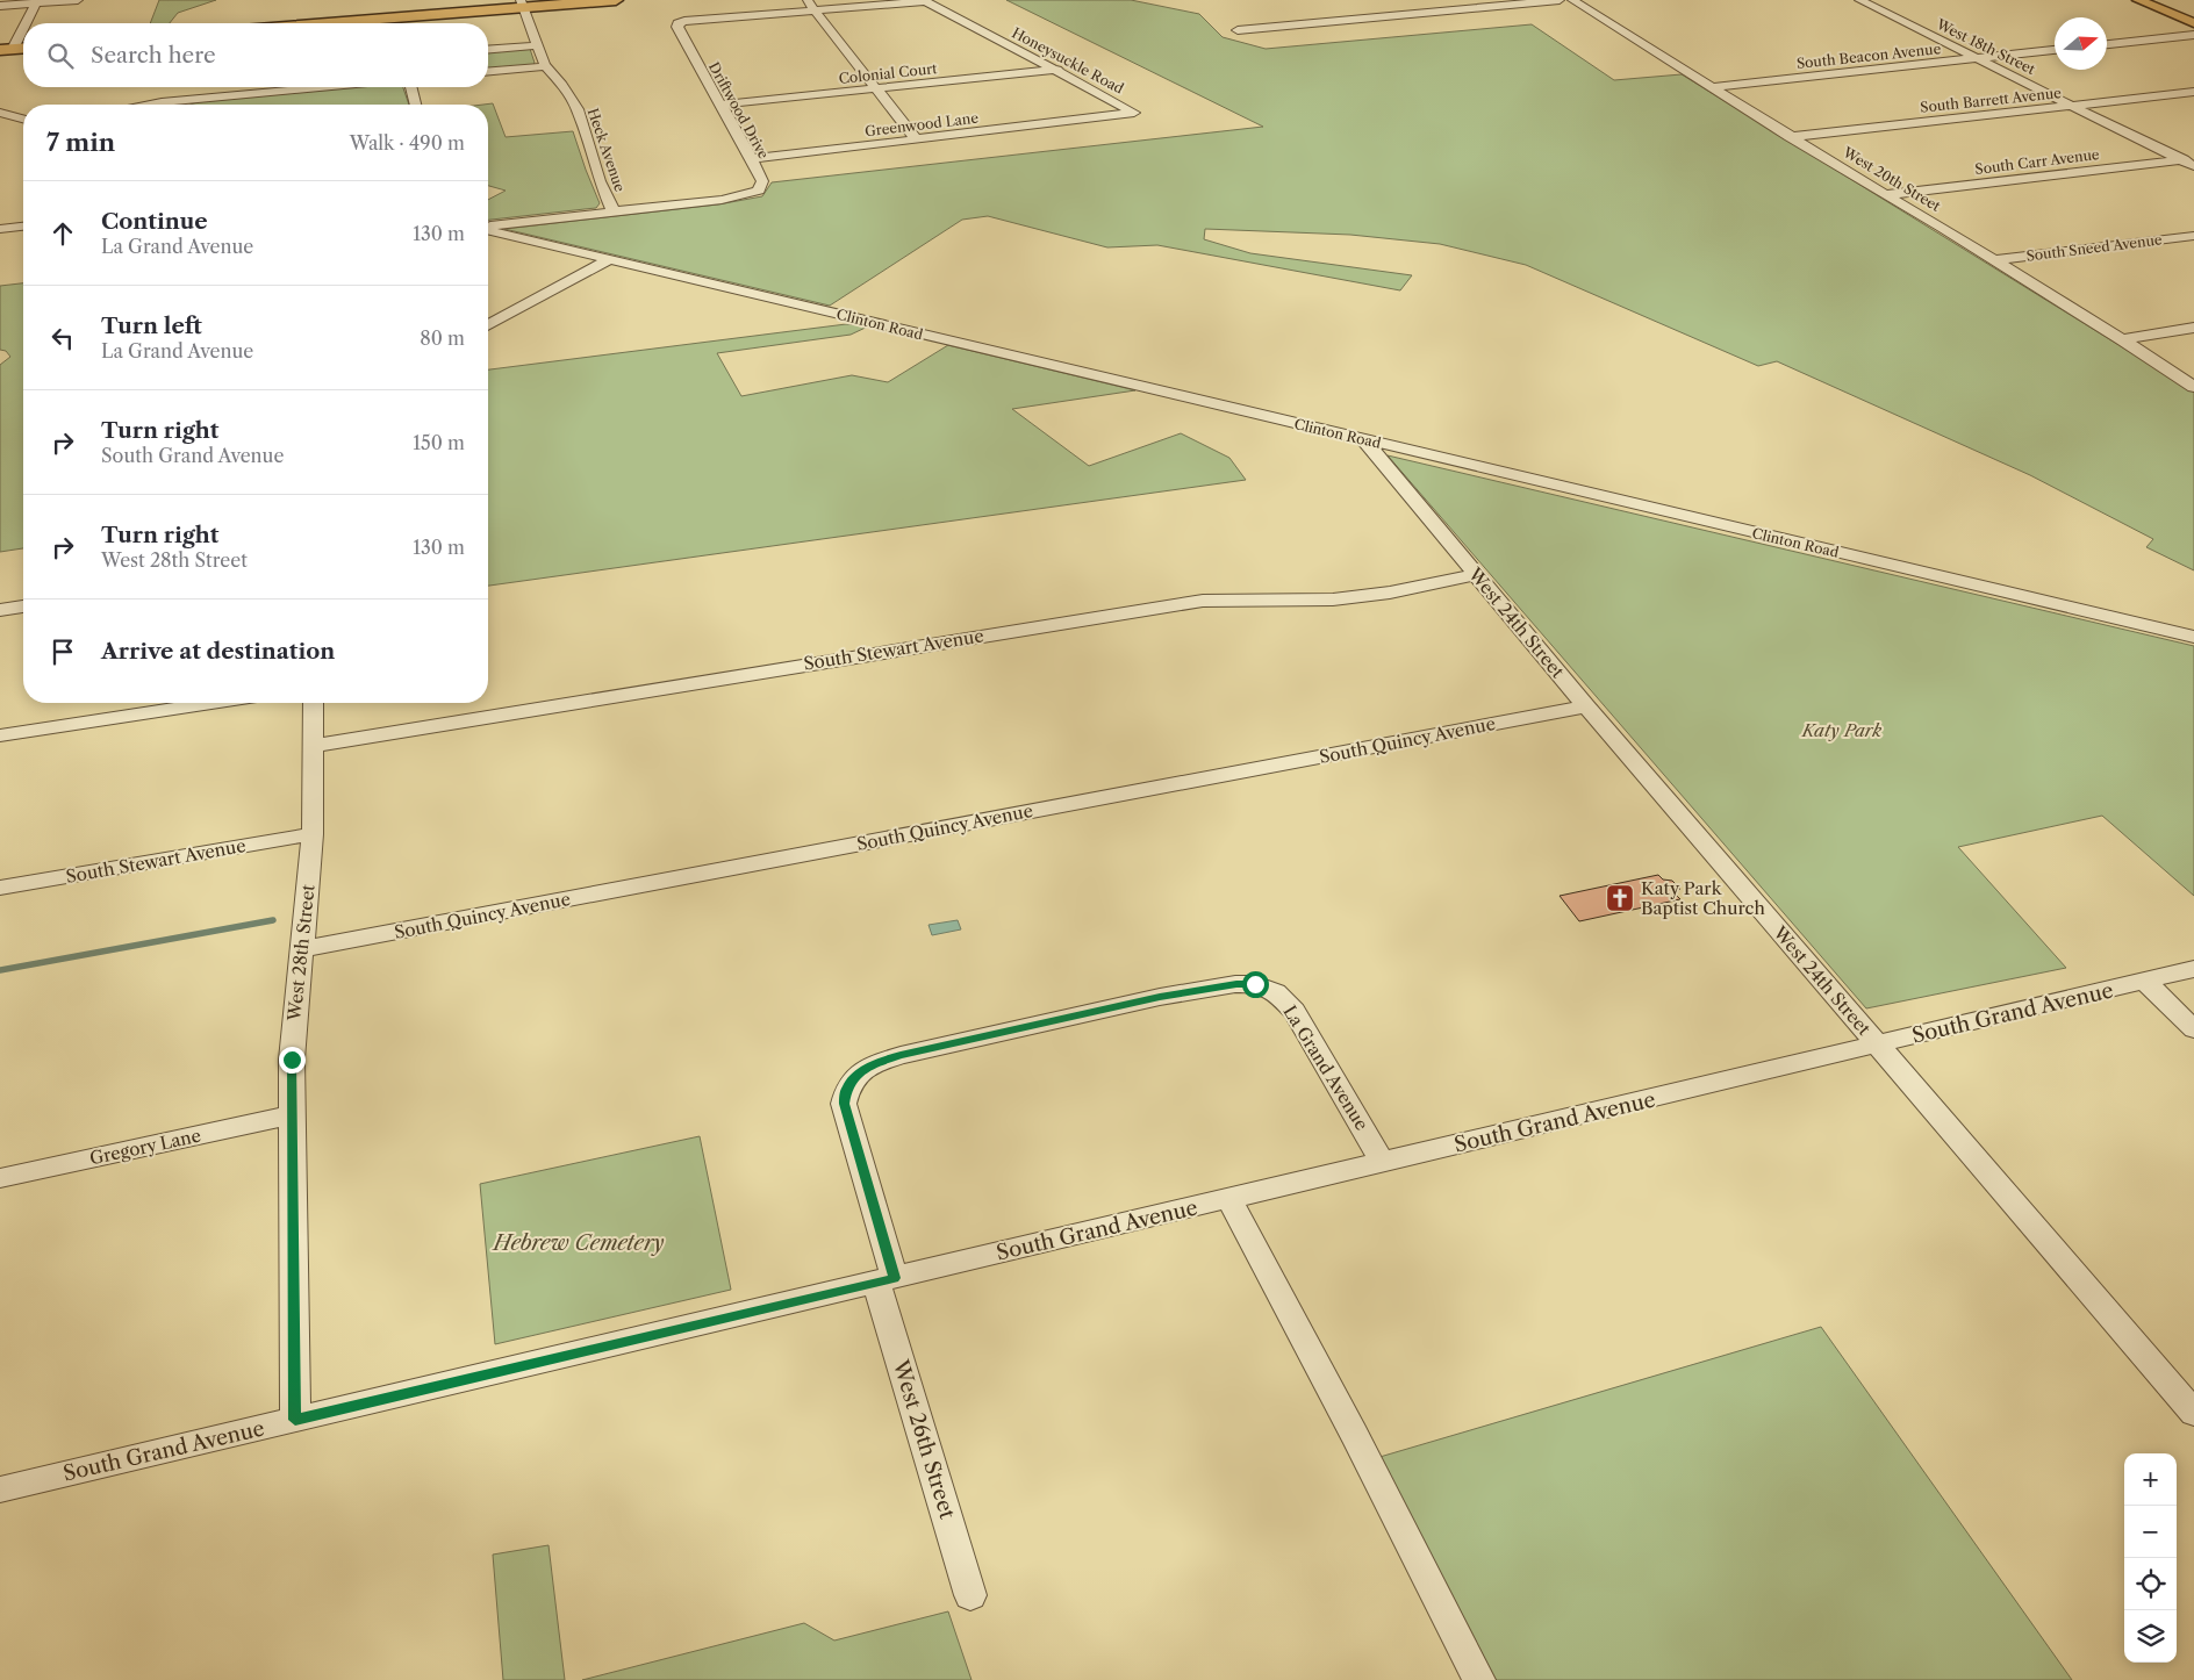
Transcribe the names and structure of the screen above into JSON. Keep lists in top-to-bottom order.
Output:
{
  "streets": {
    "street": [
      "West 18th Street",
      "South Beacon Avenue",
      "Honeysuckle Road",
      "Colonial Court",
      "South Barrett Avenue",
      "Driftwood Drive",
      "Greenwood Lane",
      "Heck Avenue",
      "South Carr Avenue",
      "West 20th Street",
      "South Sneed Avenue",
      "Clinton Road",
      "West 24th Street",
      "South Stewart Avenue",
      "South Quincy Avenue",
      "West 28th Street",
      "South Grand Avenue",
      "La Grand Avenue",
      "Gregory Lane",
      "West 26th Street"
    ]
  },
  "crossings": [
    ["West 18th Street", "South Beacon Avenue"],
    ["West 18th Street", "South Barrett Avenue"],
    ["West 18th Street", "South Carr Avenue"],
    ["South Beacon Avenue", "West 20th Street"],
    ["Honeysuckle Road", "Colonial Court"],
    ["Honeysuckle Road", "Greenwood Lane"],
    ["Colonial Court", "Driftwood Drive"],
    ["South Barrett Avenue", "West 20th Street"],
    ["Driftwood Drive", "Greenwood Lane"],
    ["South Carr Avenue", "West 20th Street"],
    ["West 20th Street", "South Sneed Avenue"],
    ["Clinton Road", "West 24th Street"],
    ["West 24th Street", "South Stewart Avenue"],
    ["West 24th Street", "South Quincy Avenue"],
    ["West 24th Street", "South Grand Avenue"],
    ["South Stewart Avenue", "West 28th Street"],
    ["South Quincy Avenue", "West 28th Street"],
    ["West 28th Street", "South Grand Avenue"],
    ["West 28th Street", "Gregory Lane"],
    ["South Grand Avenue", "La Grand Avenue"],
    ["South Grand Avenue", "West 26th Street"],
    ["La Grand Avenue", "West 26th Street"]
  ],
  "parks": ["Katy Park", "Hebrew Cemetery"],
  "places": {
    "church": ["Katy Park Baptist Church"]
  },
  "north": "right",
  "page": {
    "search": "Search here",
    "heading": ["7 min", "Walk · 490 m"],
    "list": [
      ["Continue", "La Grand Avenue", "130 m"],
      ["Turn left", "La Grand Avenue", "80 m"],
      ["Turn right", "South Grand Avenue", "150 m"],
      ["Turn right", "West 28th Street", "130 m"],
      "Arrive at destination"
    ],
    "map_buttons": ["+", "−"]
  }
}
